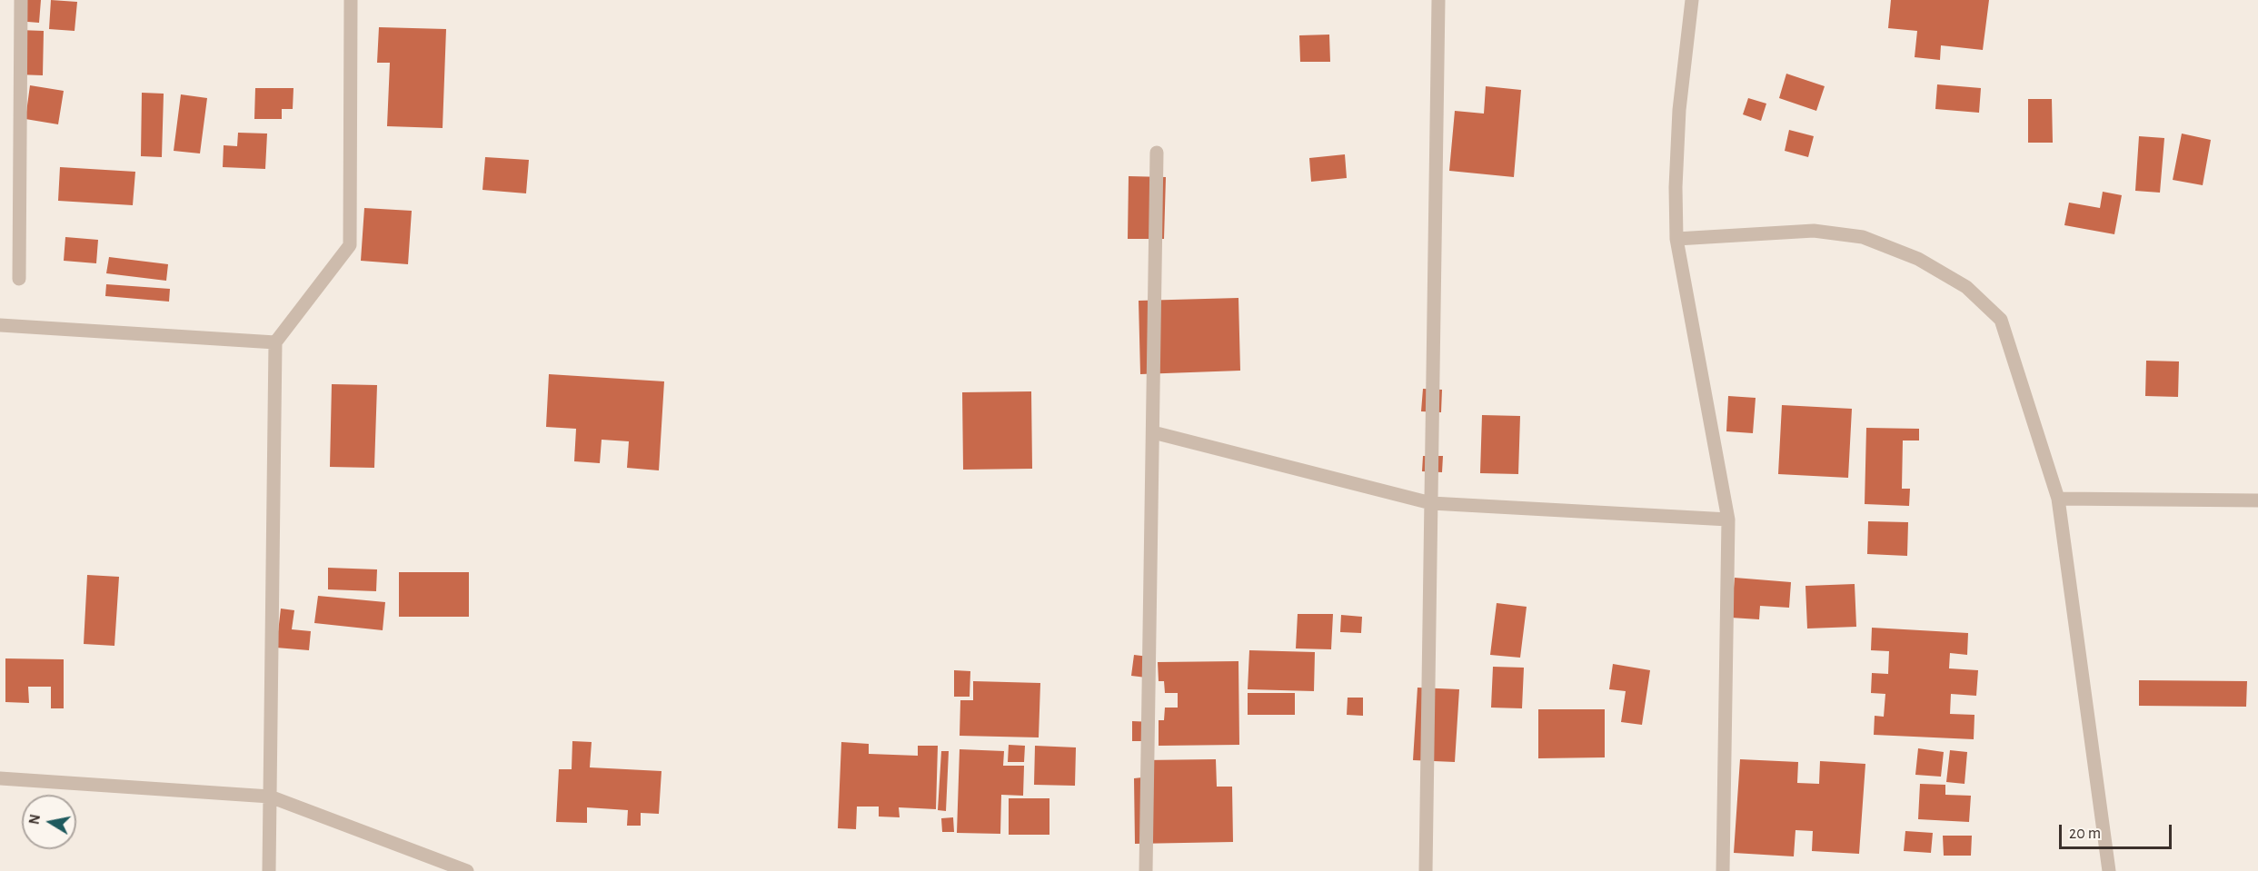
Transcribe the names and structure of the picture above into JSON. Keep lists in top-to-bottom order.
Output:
{
  "scale_bar": "20 m",
  "north": "left"
}
